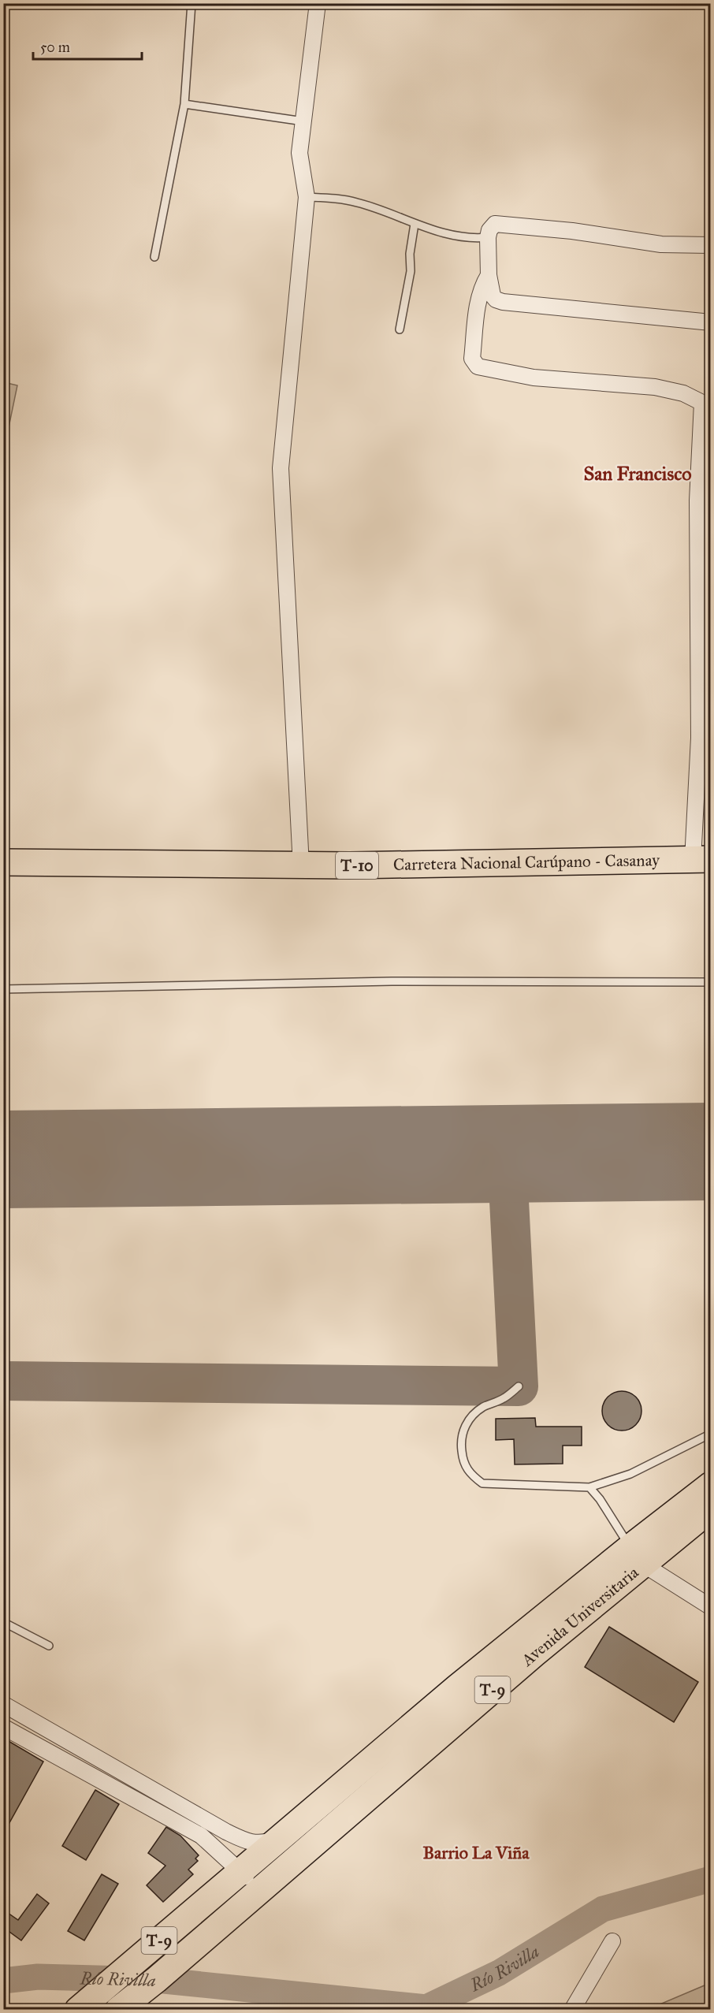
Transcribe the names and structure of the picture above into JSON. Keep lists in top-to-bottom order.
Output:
{
  "streets": {
    "highway": [
      "Carretera Nacional Carúpano - Casanay",
      "T-10",
      "Avenida Universitaria",
      "T-9"
    ]
  },
  "crossings": [
    ["Avenida Universitaria", "T-9"]
  ],
  "districts": ["San Francisco", "Barrio La Viña"],
  "water": ["Río Rivilla"],
  "scale_bar": "50 m"
}
